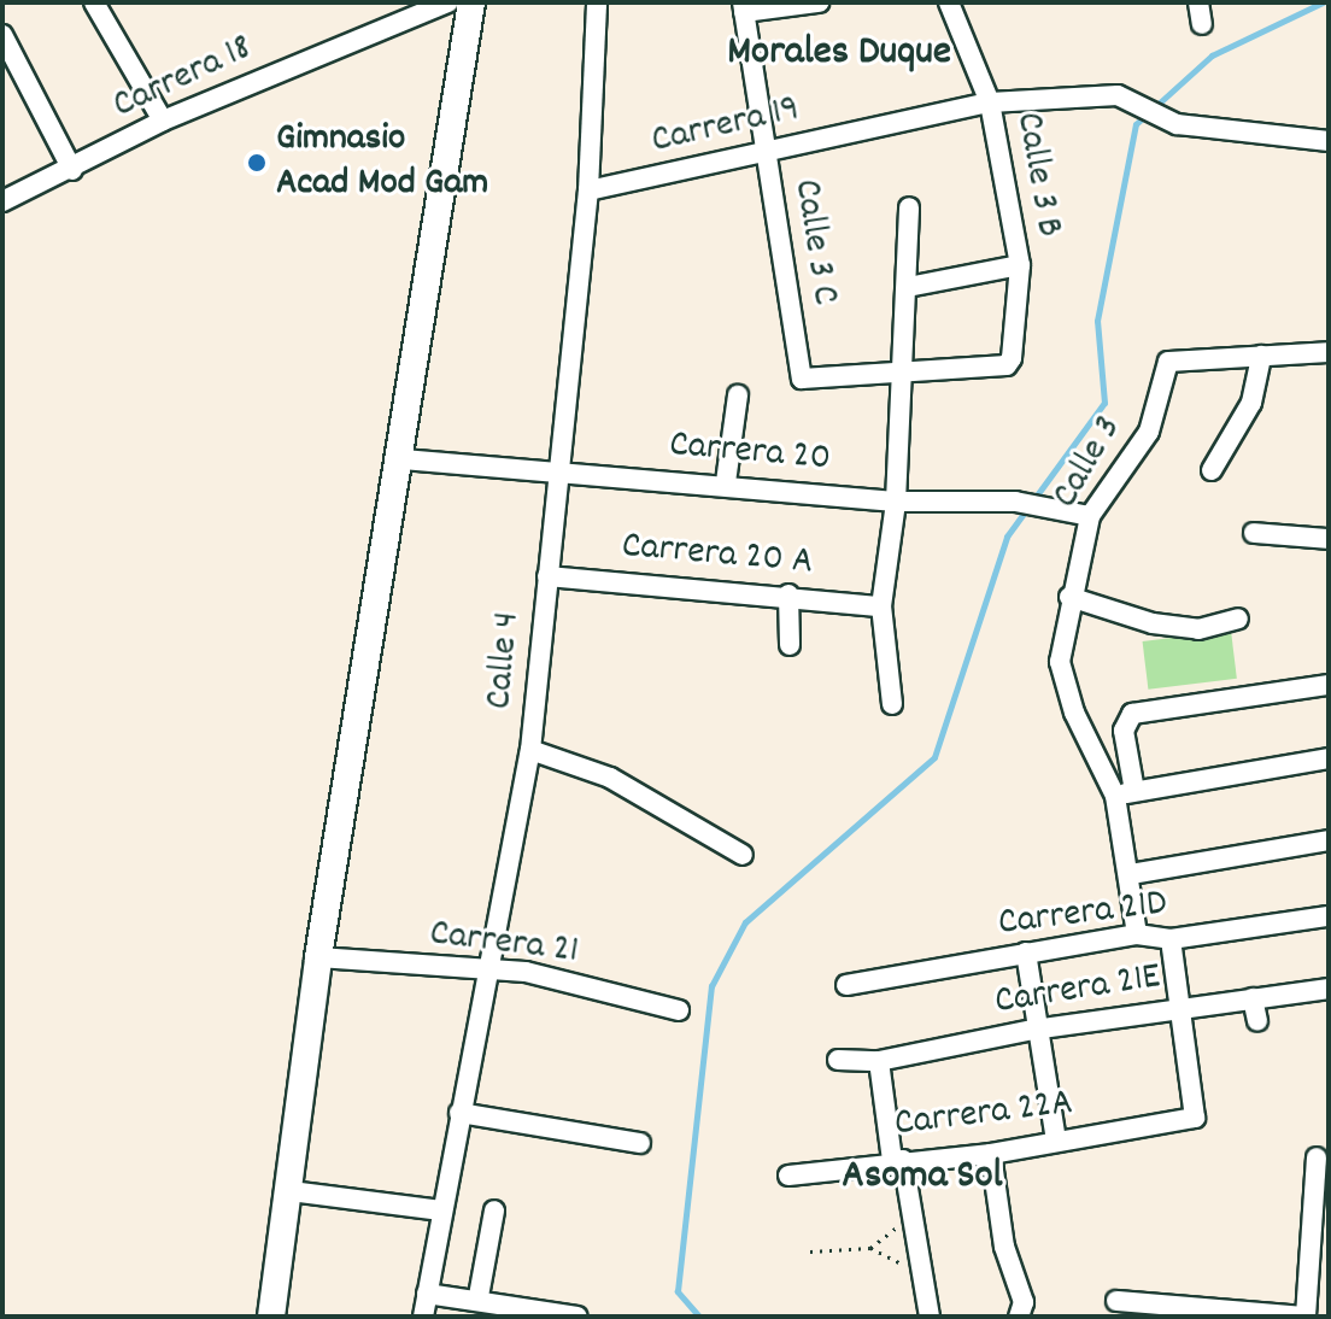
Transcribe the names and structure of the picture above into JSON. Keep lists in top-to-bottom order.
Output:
{
  "streets": {
    "street": [
      "Carrera 18",
      "Carrera 19",
      "Calle 3 B",
      "Calle 3 C",
      "Carrera 20",
      "Calle 3",
      "Carrera 20 A",
      "Calle 4",
      "Carrera 21D",
      "Carrera 21",
      "Carrera 21E",
      "Carrera 22A"
    ]
  },
  "crossings": [
    ["Carrera 19", "Calle 3 B"],
    ["Carrera 19", "Calle 3 C"],
    ["Carrera 19", "Calle 4"],
    ["Calle 3 B", "Calle 3 C"],
    ["Carrera 20", "Calle 3"],
    ["Carrera 20", "Calle 4"],
    ["Carrera 20 A", "Calle 4"],
    ["Calle 4", "Carrera 21"],
    ["Carrera 21E", "Carrera 22A"]
  ],
  "districts": ["Morales Duque", "Asoma Sol"],
  "places": ["Gimnasio Acad Mod Gam"]
}
